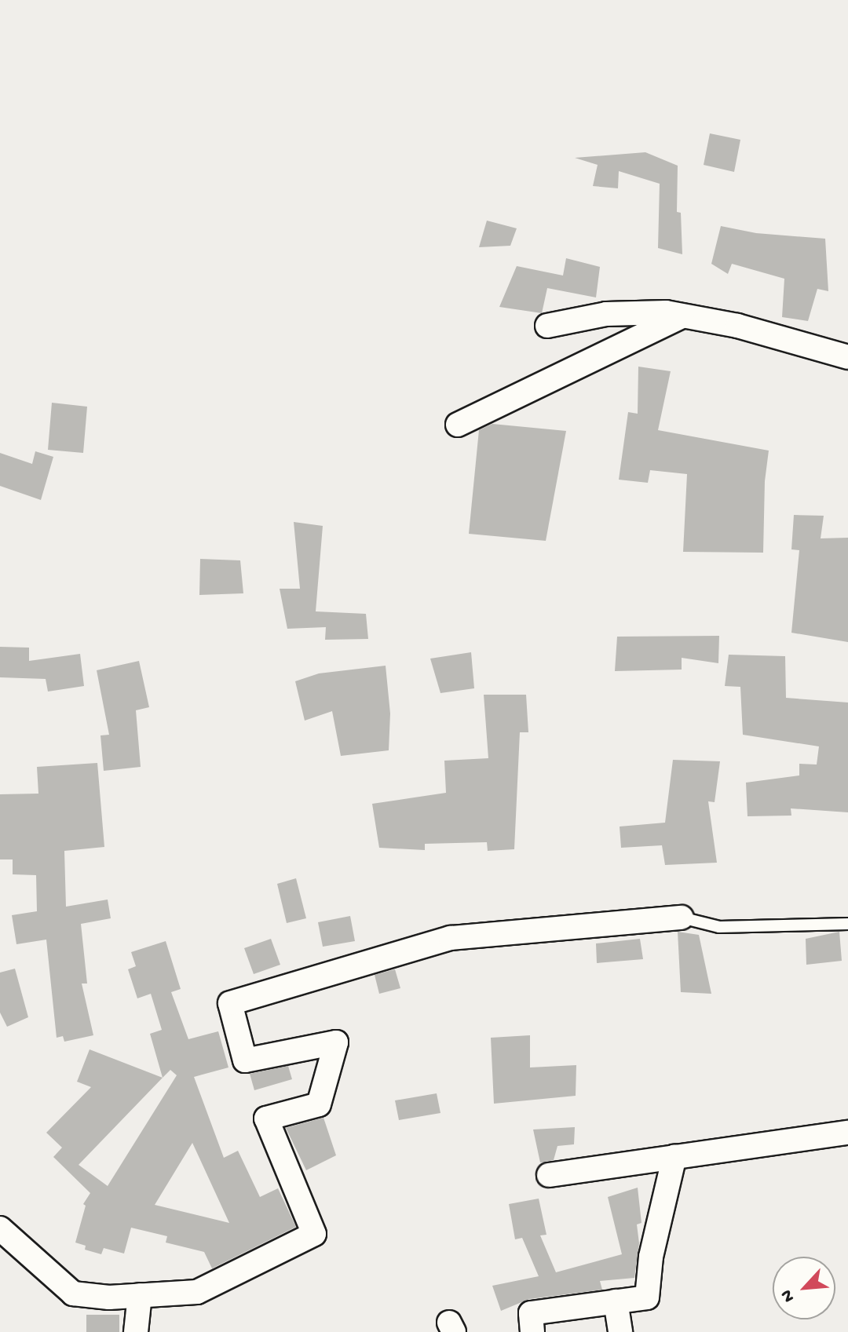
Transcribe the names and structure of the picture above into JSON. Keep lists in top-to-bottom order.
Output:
{
  "north": "bottom left"
}
